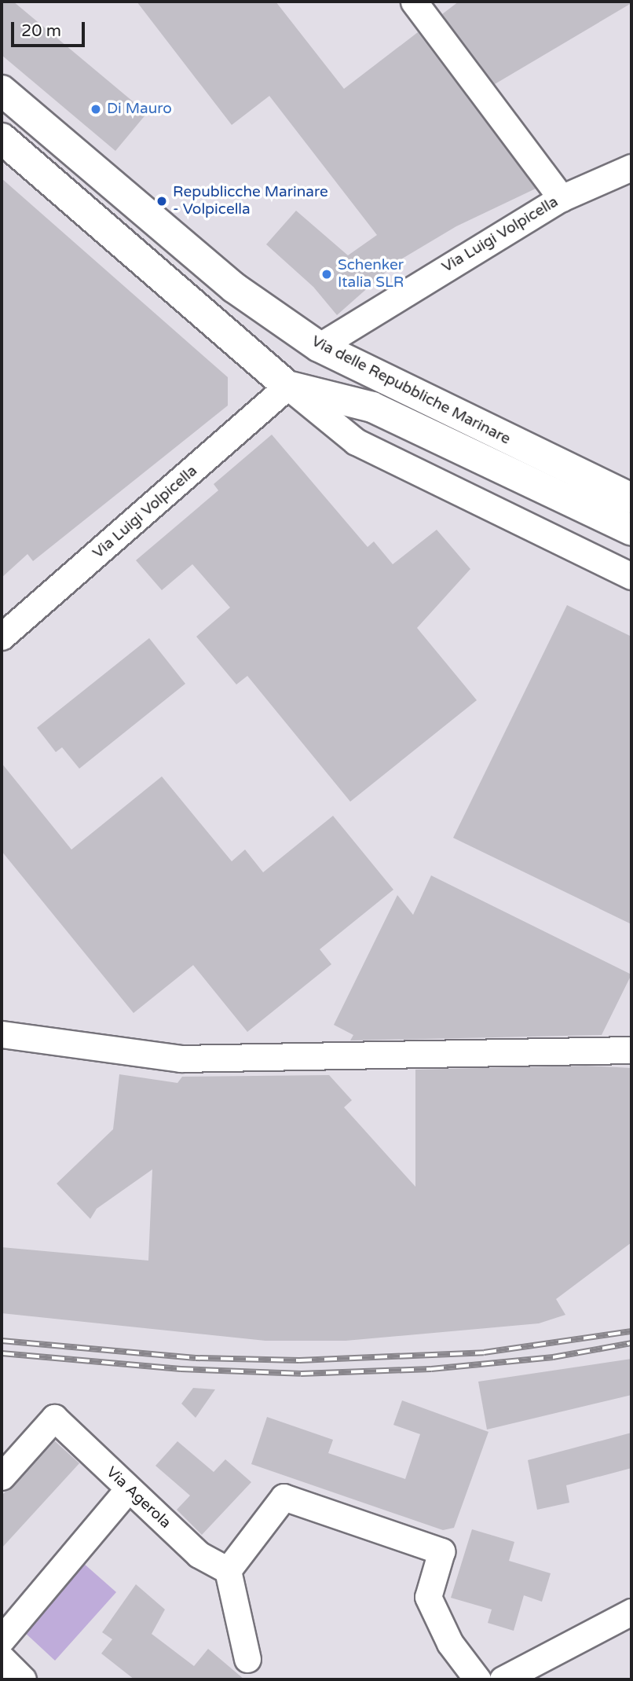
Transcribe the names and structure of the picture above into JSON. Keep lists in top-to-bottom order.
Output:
{
  "streets": {
    "main road": ["Via delle Repubbliche Marinare"],
    "street": ["Via Luigi Volpicella", "Via Agerola"]
  },
  "crossings": [
    ["Via Luigi Volpicella", "Via delle Repubbliche Marinare"]
  ],
  "places": ["Di Mauro", "Republicche Marinare - Volpicella", "Schenker Italia SLR"],
  "scale_bar": "20 m"
}
